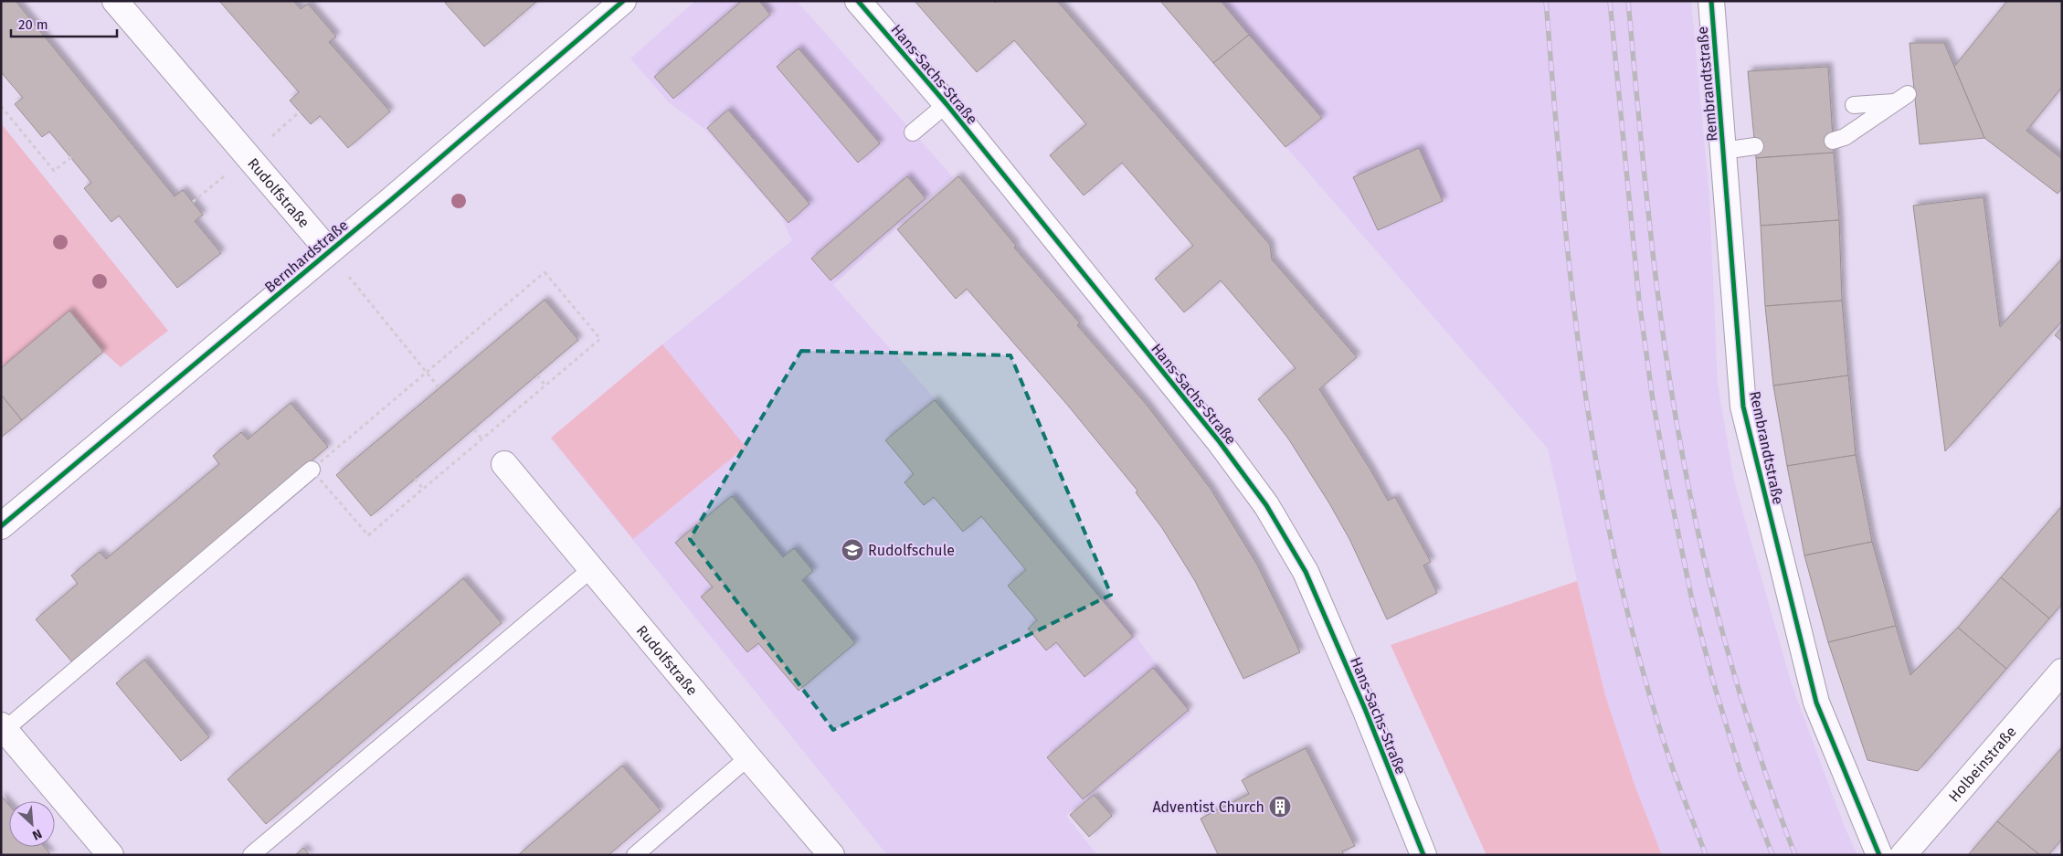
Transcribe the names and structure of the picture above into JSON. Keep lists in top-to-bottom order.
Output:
{
  "streets": {
    "street": [
      "Hans-Sachs-Straße",
      "Rembrandtstraße",
      "Rudolfstraße",
      "Bernhardstraße",
      "Holbeinstraße"
    ]
  },
  "crossings": [
    ["Rudolfstraße", "Bernhardstraße"]
  ],
  "places": {
    "school or university": ["Rudolfschule"],
    "building": ["Adventist Church"]
  },
  "scale_bar": "20 m",
  "north": "bottom right"
}
